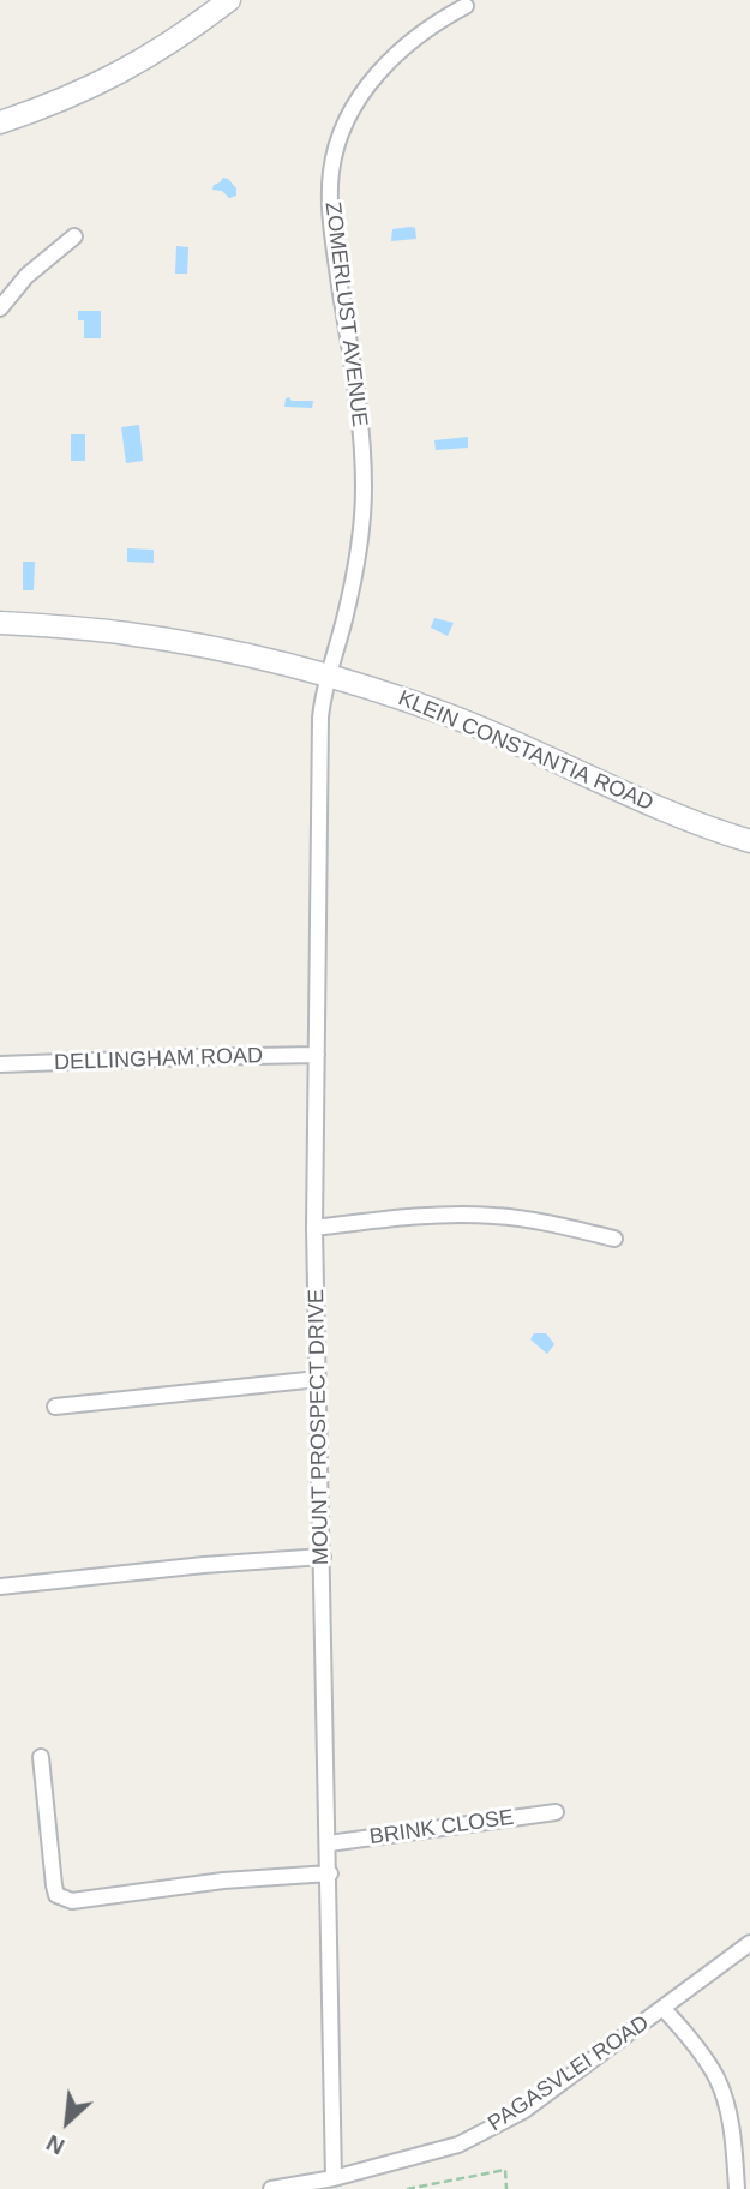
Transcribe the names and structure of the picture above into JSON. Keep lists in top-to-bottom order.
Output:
{
  "streets": {
    "street": [
      "ZOMERLUST AVENUE",
      "KLEIN CONSTANTIA ROAD",
      "DELLINGHAM ROAD",
      "MOUNT PROSPECT DRIVE",
      "BRINK CLOSE",
      "PAGASVLEI ROAD"
    ]
  },
  "crossings": [
    ["ZOMERLUST AVENUE", "KLEIN CONSTANTIA ROAD"],
    ["ZOMERLUST AVENUE", "MOUNT PROSPECT DRIVE"],
    ["KLEIN CONSTANTIA ROAD", "MOUNT PROSPECT DRIVE"],
    ["DELLINGHAM ROAD", "MOUNT PROSPECT DRIVE"],
    ["MOUNT PROSPECT DRIVE", "BRINK CLOSE"],
    ["MOUNT PROSPECT DRIVE", "PAGASVLEI ROAD"]
  ],
  "north": "bottom left"
}
